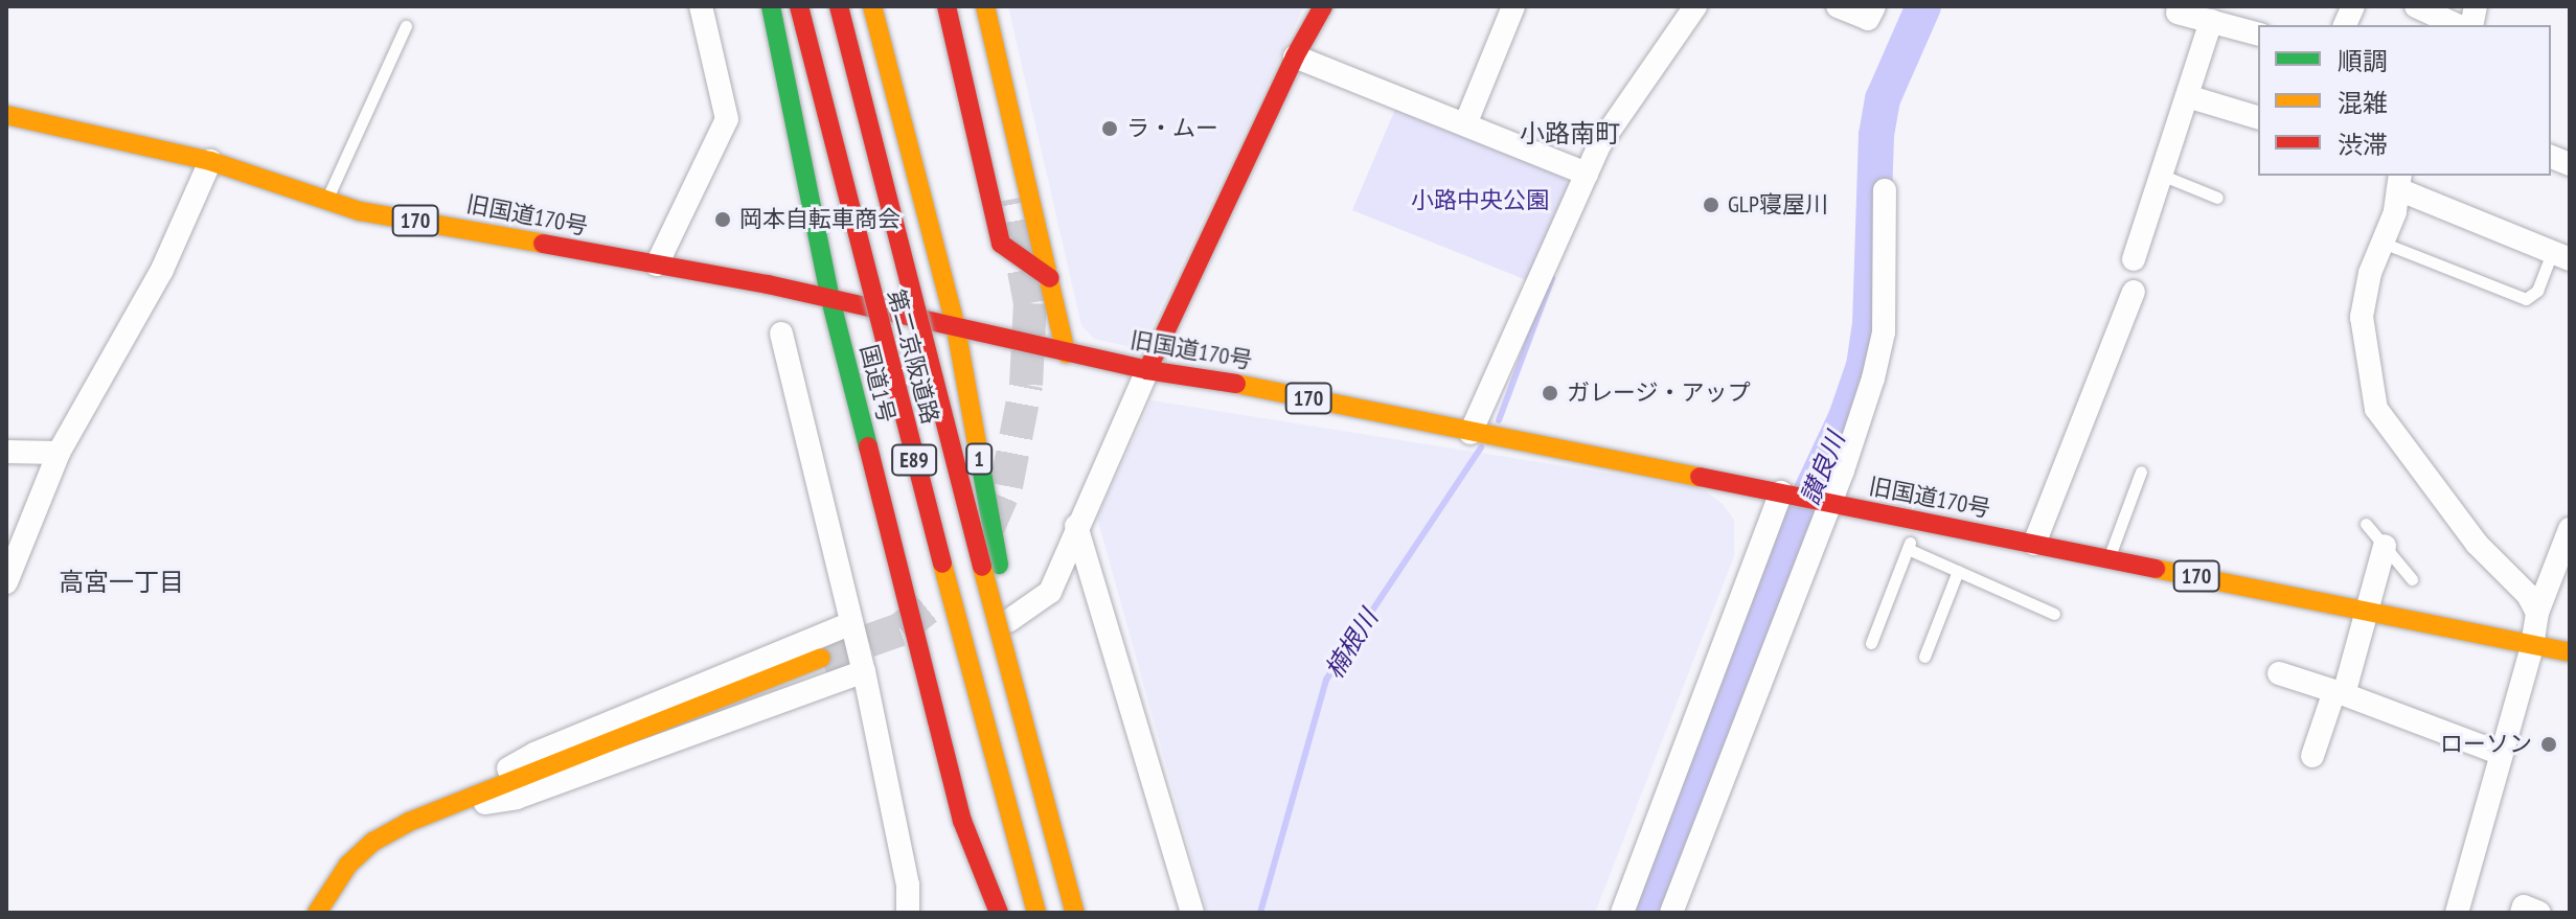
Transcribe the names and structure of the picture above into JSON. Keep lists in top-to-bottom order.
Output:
{
  "streets": {
    "main road": [
      "旧国道170号",
      "170",
      "第二京阪道路",
      "国道1号",
      "1",
      "E89"
    ]
  },
  "crossings": [
    ["旧国道170号", "国道1号"],
    ["旧国道170号", "1"]
  ],
  "districts": ["小路南町", "高宮一丁目"],
  "water": ["讃良川", "楠根川"],
  "parks": ["小路中央公園"],
  "places": [
    "ラ・ムー",
    "GLP寝屋川",
    "岡本自転車商会",
    "ガレージ・アップ",
    "ローソン"
  ],
  "legend": ["順調", "混雑", "渋滞"]
}
